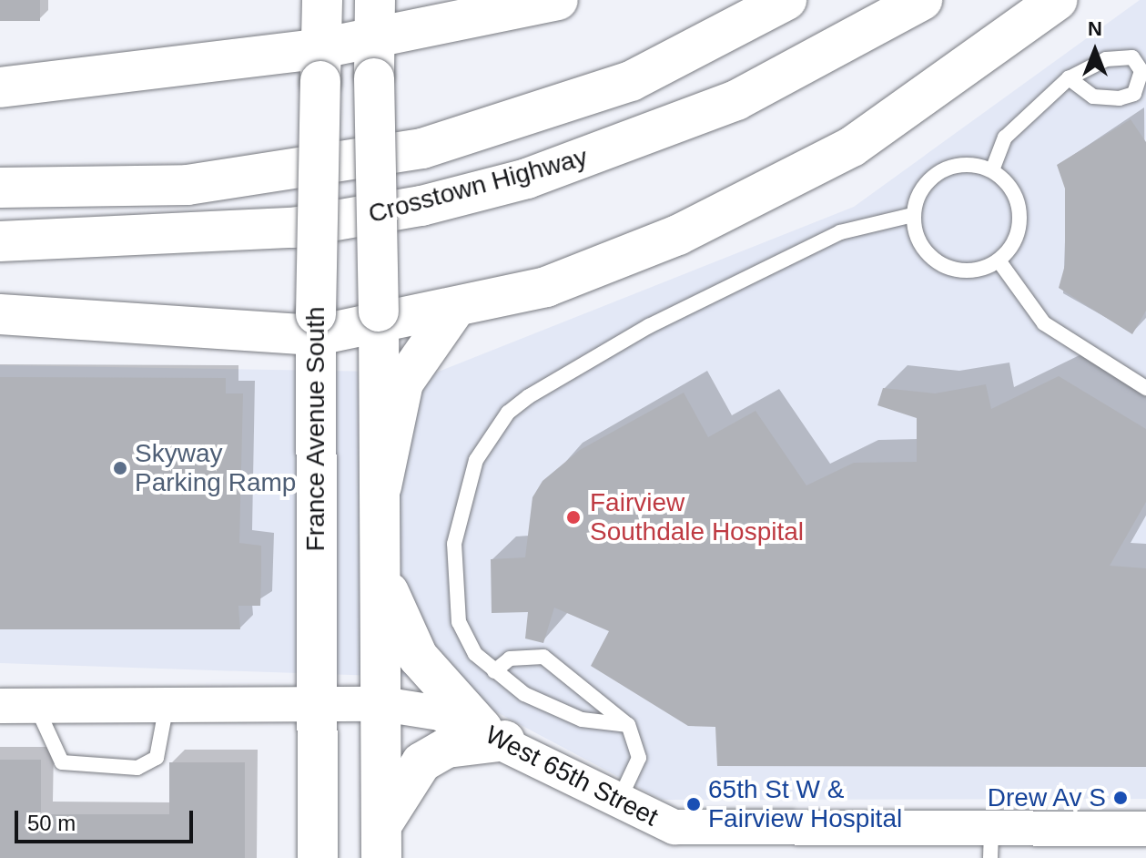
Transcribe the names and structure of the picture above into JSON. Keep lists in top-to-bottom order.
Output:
{
  "streets": {
    "main road": ["Crosstown Highway", "France Avenue South"],
    "street": ["West 65th Street"]
  },
  "crossings": [
    ["France Avenue South", "West 65th Street"]
  ],
  "places": [
    "Skyway Parking Ramp",
    "Fairview Southdale Hospital",
    "Drew Av S",
    "65th St W & Fairview Hospital"
  ],
  "scale_bar": "50 m",
  "north": "top"
}
